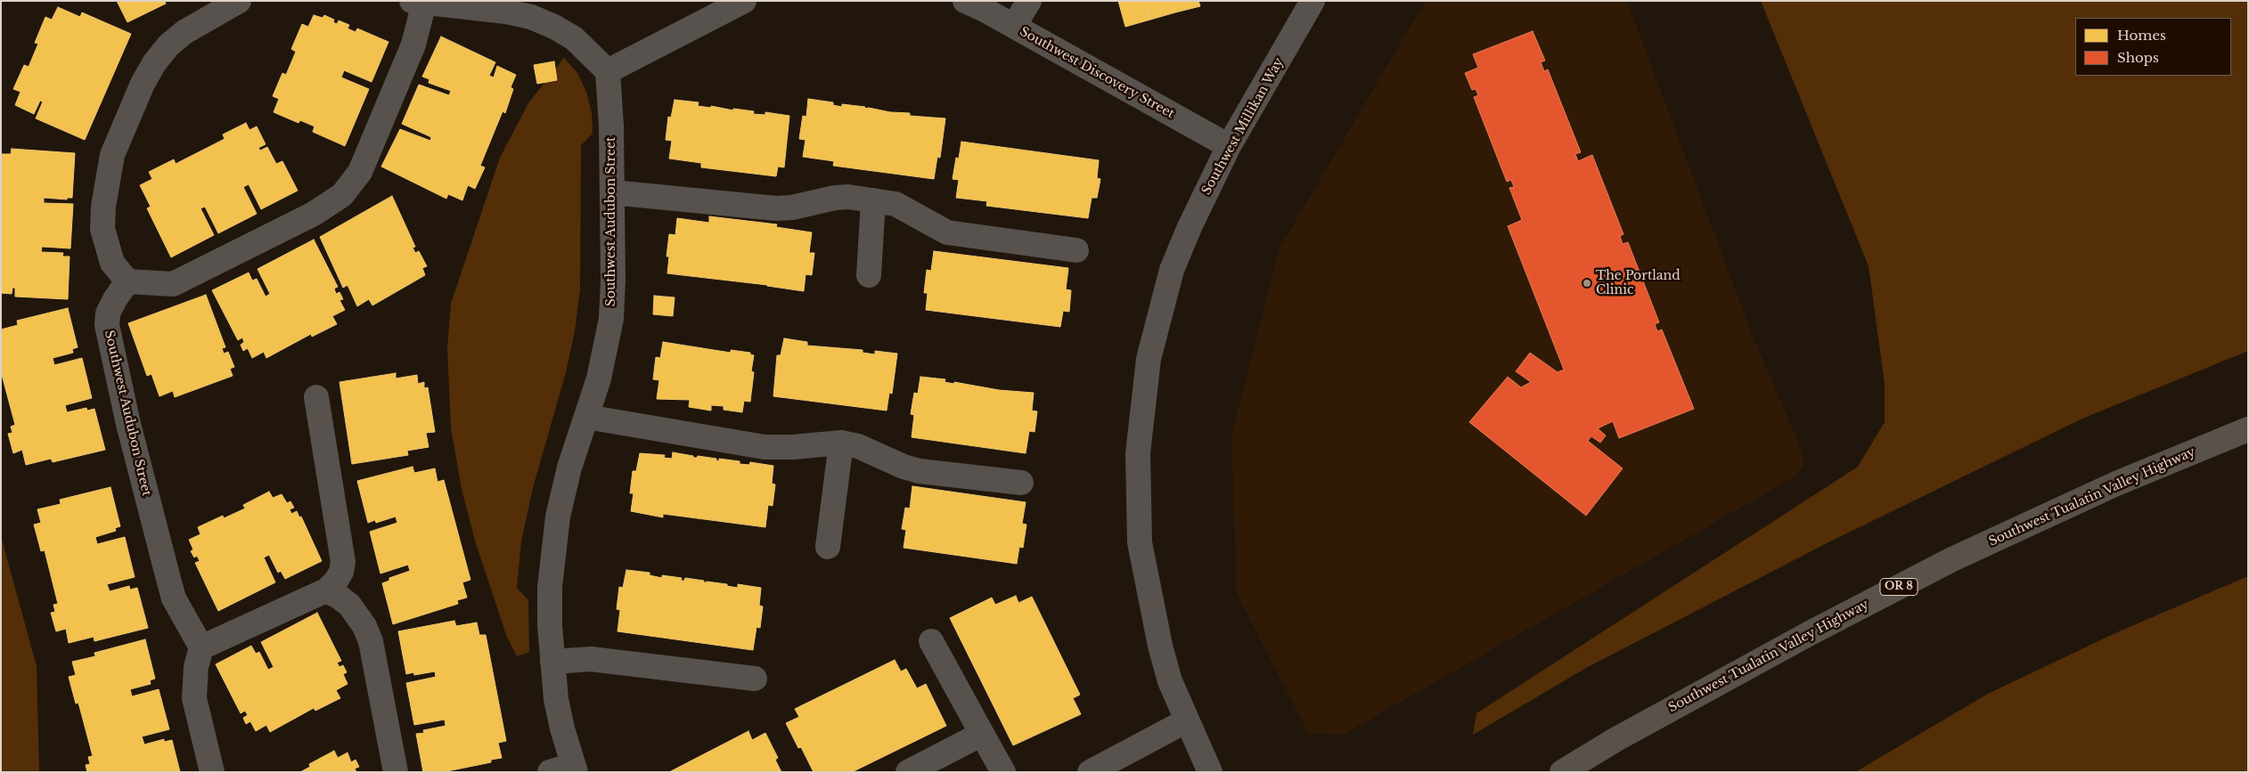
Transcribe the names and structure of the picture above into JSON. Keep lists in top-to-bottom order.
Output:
{
  "streets": {
    "main road": ["Southwest Tualatin Valley Highway", "OR 8"],
    "street": ["Southwest Discovery Street", "Southwest Millikan Way", "Southwest Audubon Street"]
  },
  "crossings": [
    ["Southwest Discovery Street", "Southwest Millikan Way"]
  ],
  "places": ["The Portland Clinic"],
  "legend": ["Homes", "Shops"]
}
